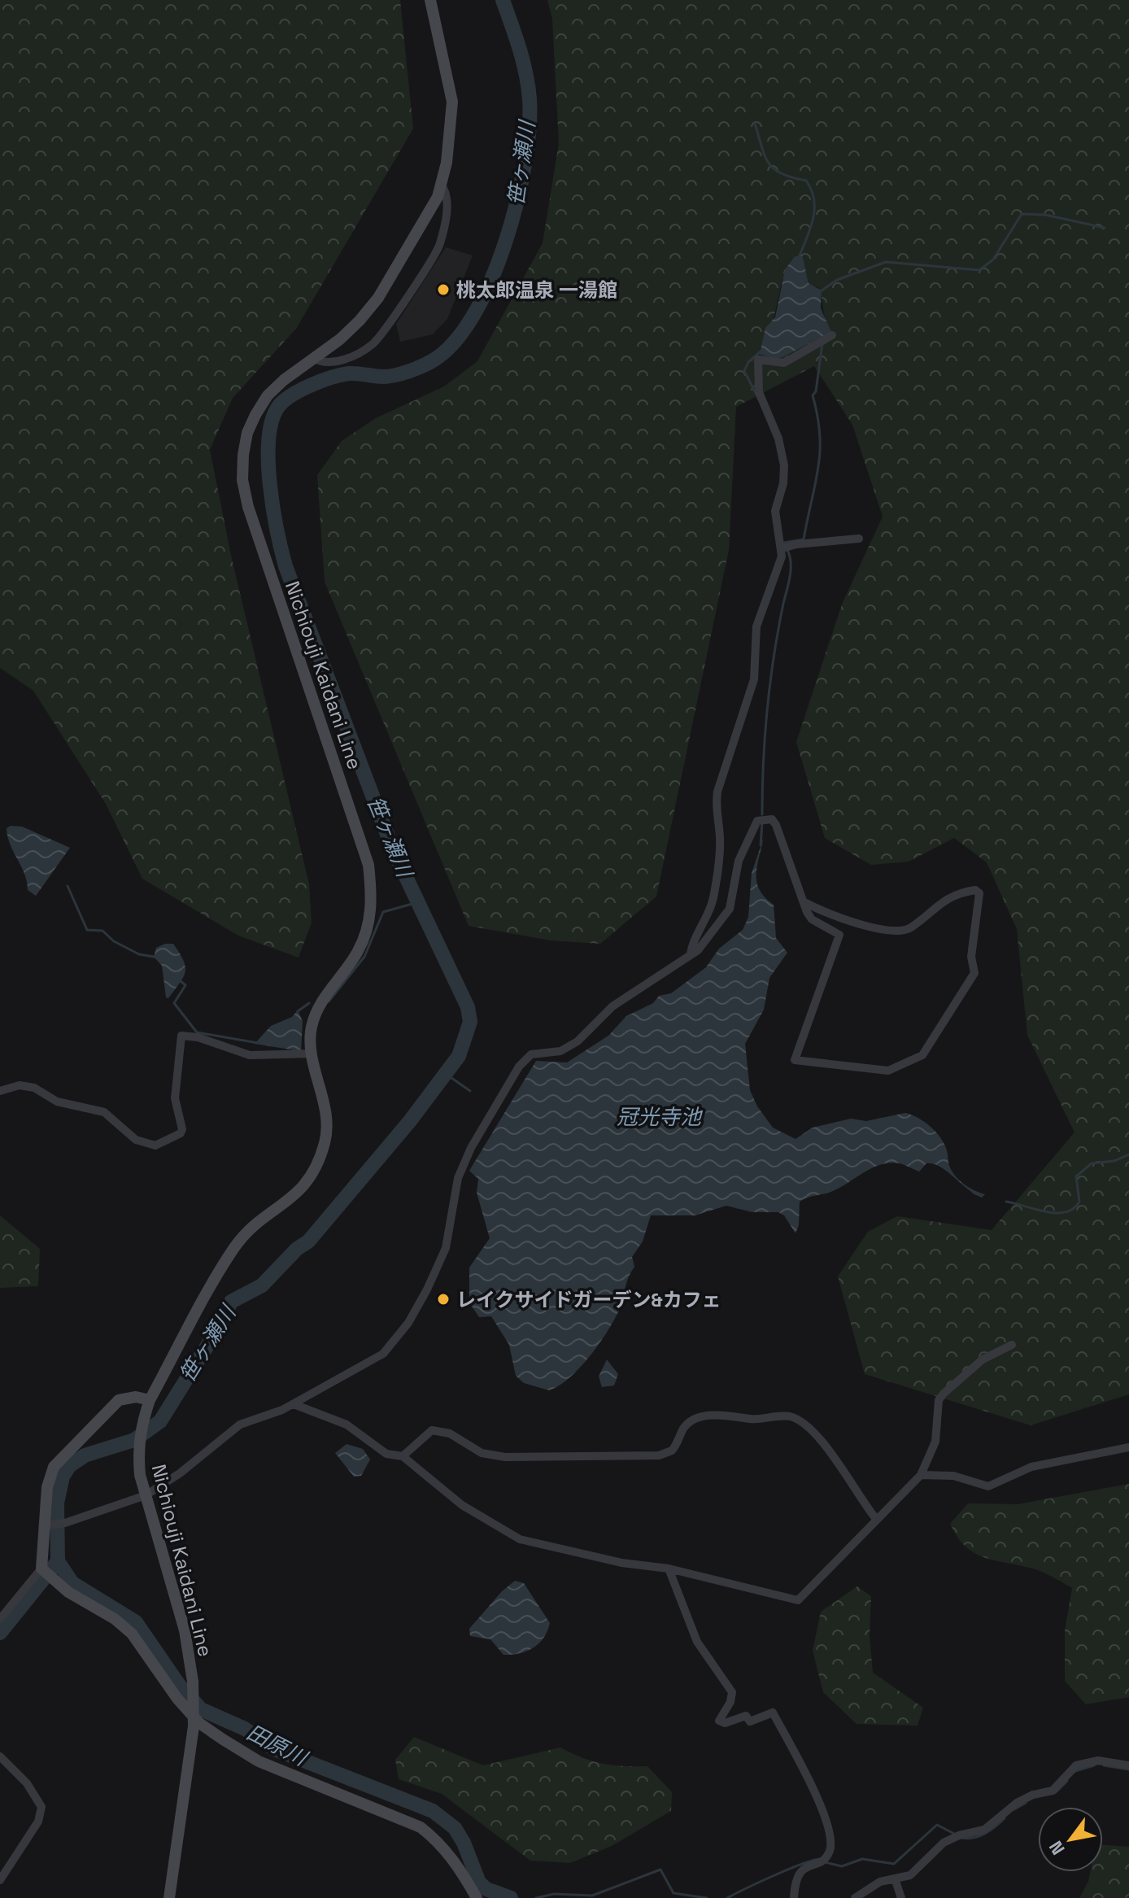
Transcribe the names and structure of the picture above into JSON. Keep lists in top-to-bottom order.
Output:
{
  "streets": {
    "main road": ["Nichiouji Kaidani Line"]
  },
  "water": ["笹ヶ瀬川", "冠光寺池", "田原川"],
  "places": ["桃太郎温泉 一湯館", "レイクサイドガーデン&カフェ"],
  "north": "bottom left"
}
